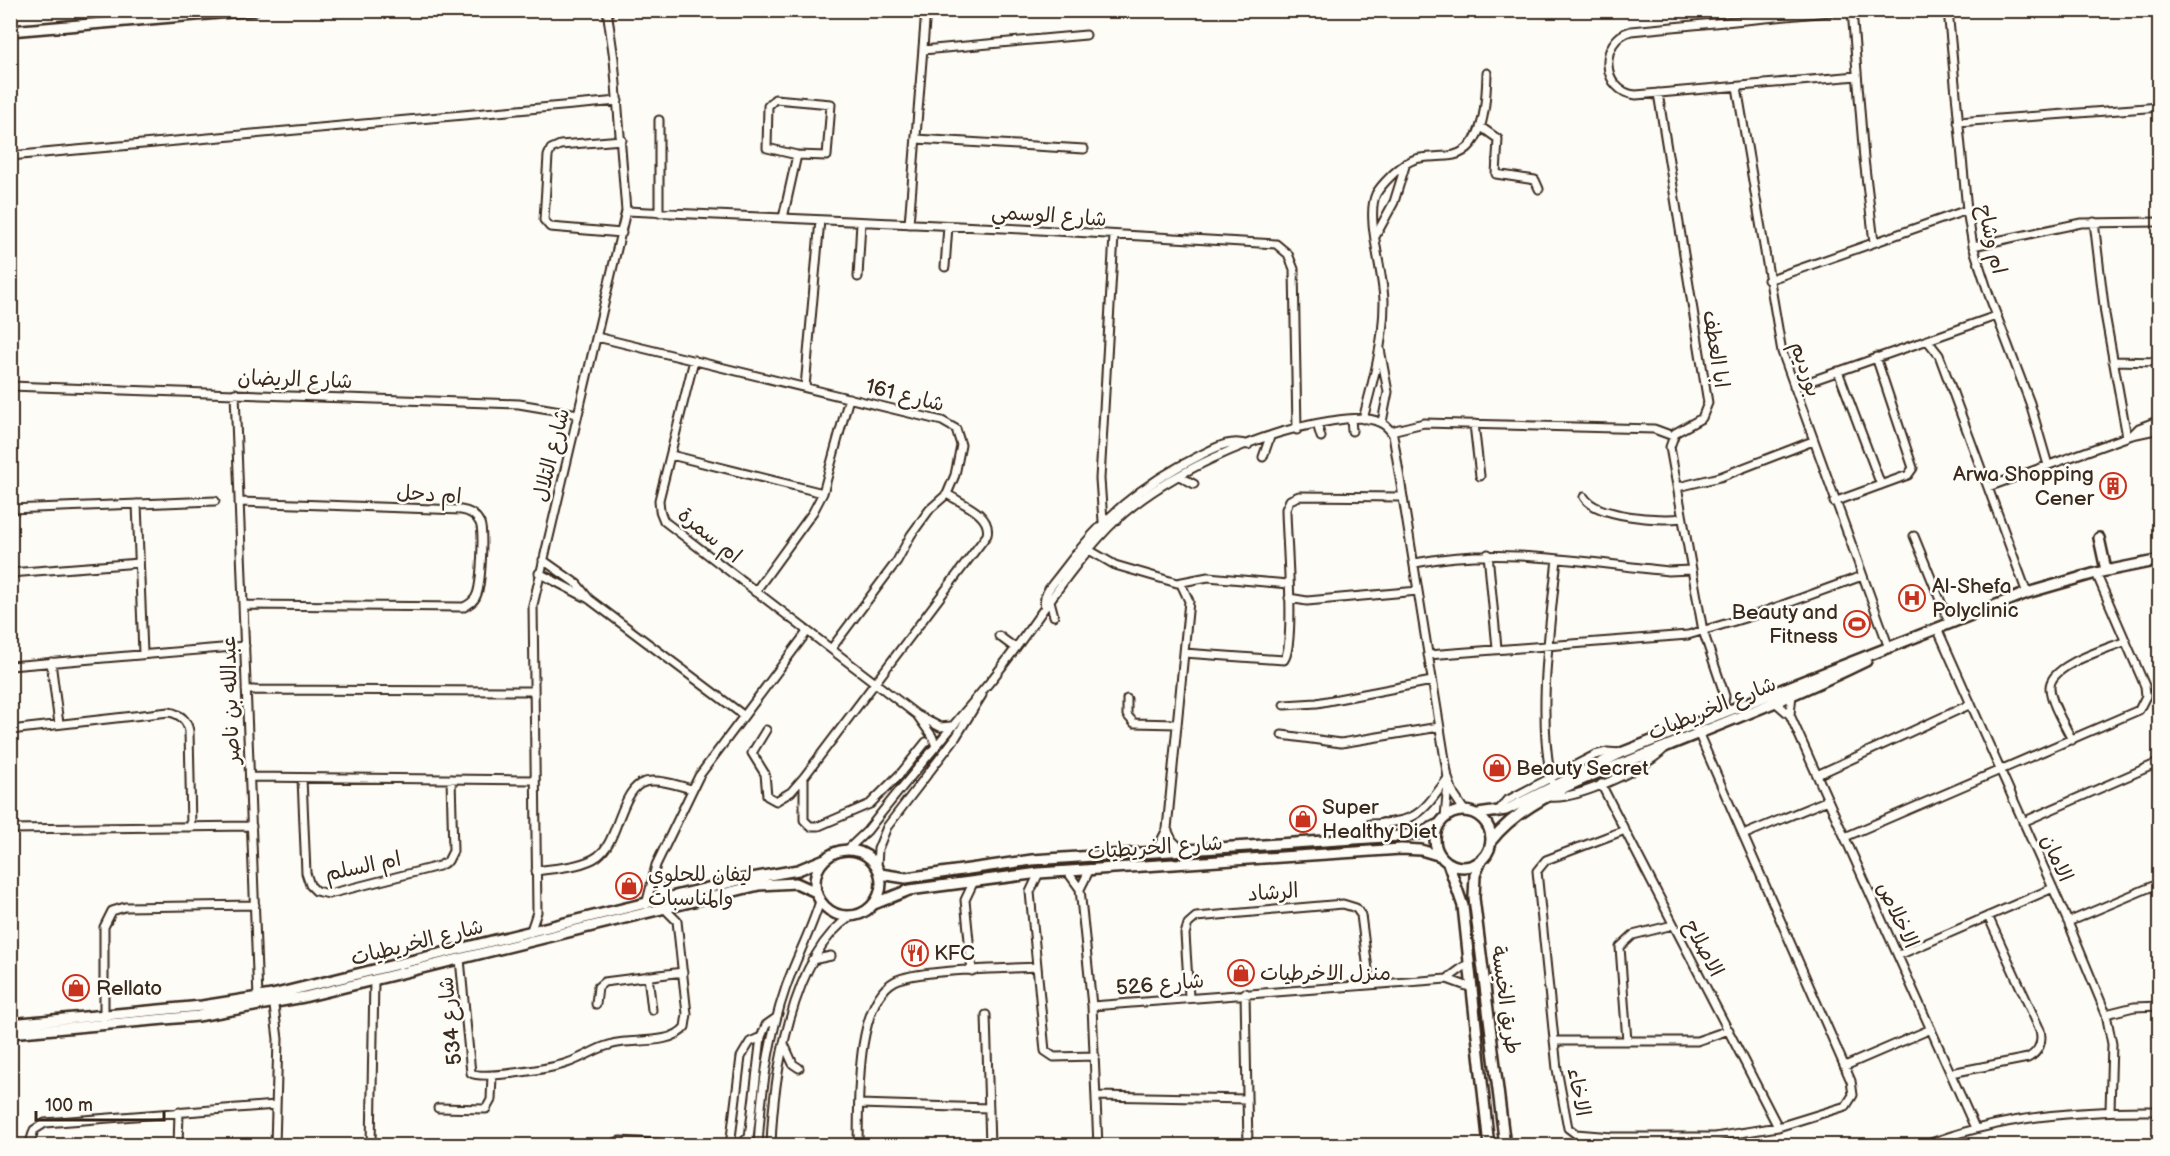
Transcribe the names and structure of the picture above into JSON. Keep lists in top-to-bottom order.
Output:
{
  "streets": {
    "street": [
      "شارع الوسمي",
      "ام وشاح",
      "ابا العطف",
      "بورديم",
      "شارع الريضان",
      "شارع 161",
      "شارع التلال",
      "ام دحل",
      "ام سمرة",
      "عبدالله بن ناصر",
      "شارع الخريطيات",
      "الامان",
      "ام السلم",
      "الرشاد",
      "الاخلاص",
      "الاصلاح",
      "شارع 526",
      "طريق الخيسة",
      "شارع 534",
      "الاخاء"
    ]
  },
  "crossings": [
    ["شارع الوسمي", "شارع التلال"],
    ["بورديم", "شارع الخريطيات"],
    ["شارع الريضان", "شارع التلال"],
    ["شارع الريضان", "عبدالله بن ناصر"],
    ["شارع 161", "ام سمرة"],
    ["شارع التلال", "شارع الخريطيات"],
    ["ام دحل", "عبدالله بن ناصر"],
    ["عبدالله بن ناصر", "شارع الخريطيات"],
    ["شارع الخريطيات", "الامان"],
    ["شارع الخريطيات", "الاخلاص"],
    ["شارع الخريطيات", "طريق الخيسة"],
    ["شارع الخريطيات", "شارع 534"],
    ["شارع الخريطيات", "الاخاء"],
    ["الرشاد", "شارع 526"],
    ["الاصلاح", "الاخاء"],
    ["شارع 526", "طريق الخيسة"]
  ],
  "places": {
    "building": ["Arwa Shopping Cener"],
    "hospital": ["Al-Shefa Polyclinic"],
    "sports": ["Beauty and Fitness"],
    "shop": [
      "Beauty Secret",
      "Super Healthy Diet",
      "ليفان للحلوي والمناسبات",
      "منزل الاخرطيات",
      "Rellato"
    ],
    "restaurant": ["KFC"]
  },
  "scale_bar": "100 m"
}
